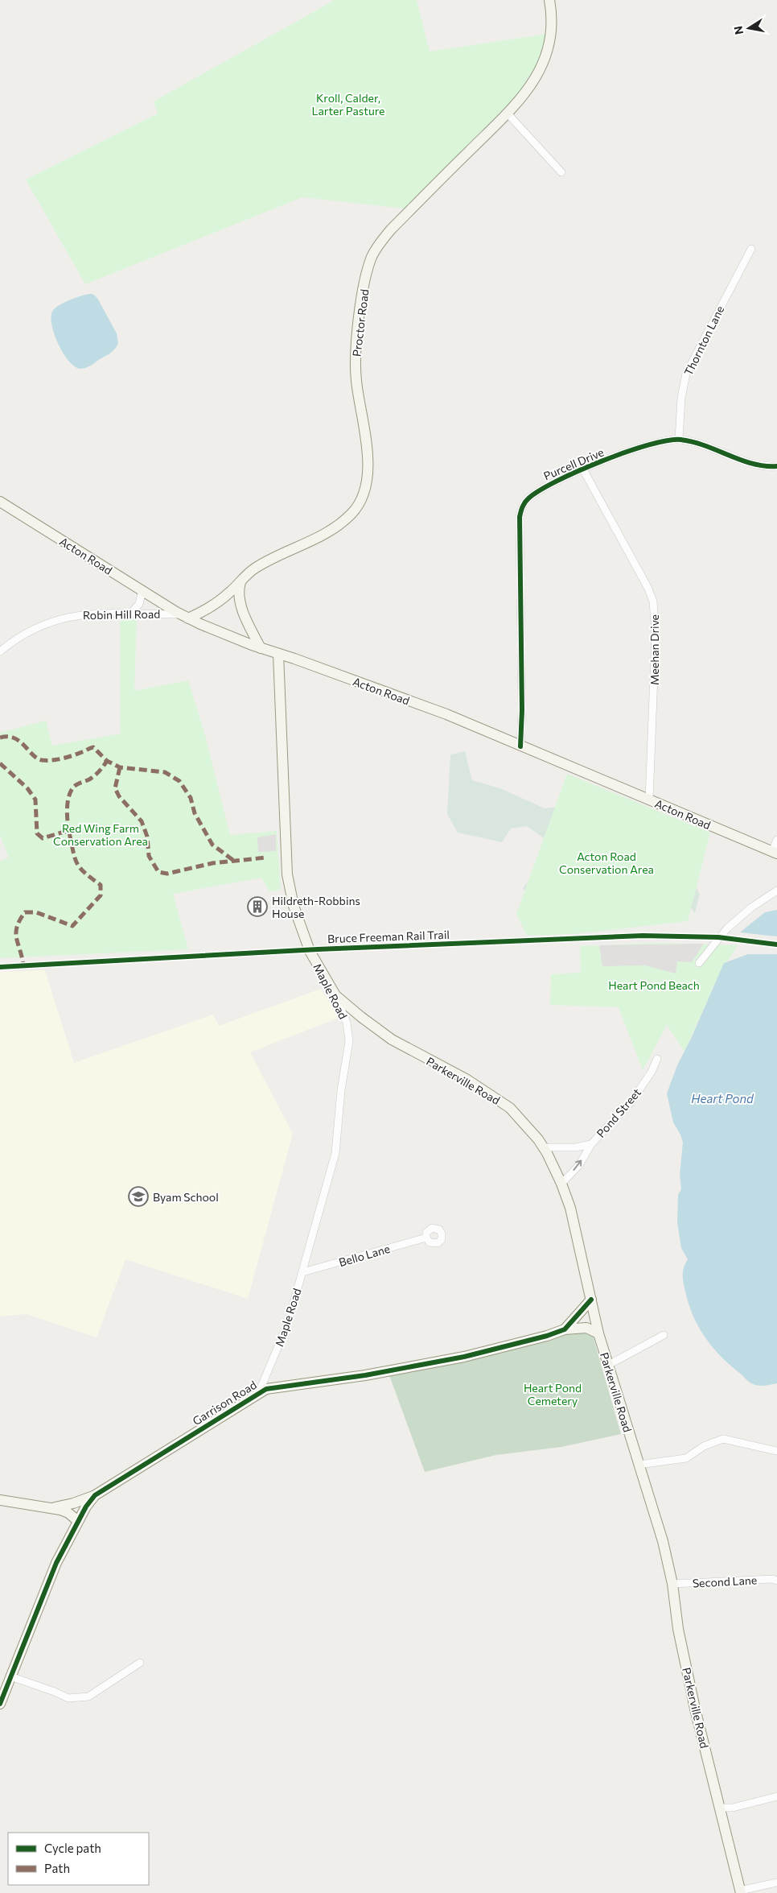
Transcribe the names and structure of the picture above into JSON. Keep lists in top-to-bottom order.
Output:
{
  "streets": {
    "main road": [
      "Proctor Road",
      "Acton Road",
      "Maple Road",
      "Parkerville Road",
      "Garrison Road"
    ],
    "street": [
      "Thornton Lane",
      "Purcell Drive",
      "Robin Hill Road",
      "Meehan Drive",
      "Pond Street",
      "Bello Lane",
      "Second Lane"
    ],
    "cycle path": ["Bruce Freeman Rail Trail"]
  },
  "crossings": [
    ["Proctor Road", "Acton Road"],
    ["Proctor Road", "Robin Hill Road"],
    ["Thornton Lane", "Purcell Drive"],
    ["Purcell Drive", "Acton Road"],
    ["Purcell Drive", "Meehan Drive"],
    ["Acton Road", "Robin Hill Road"],
    ["Acton Road", "Meehan Drive"],
    ["Acton Road", "Maple Road"],
    ["Maple Road", "Parkerville Road"],
    ["Maple Road", "Bello Lane"],
    ["Maple Road", "Garrison Road"],
    ["Parkerville Road", "Pond Street"],
    ["Parkerville Road", "Garrison Road"],
    ["Parkerville Road", "Second Lane"]
  ],
  "water": ["Heart Pond"],
  "parks": [
    "Kroll, Calder, Larter Pasture",
    "Red Wing Farm Conservation Area",
    "Acton Road Conservation Area",
    "Heart Pond Beach",
    "Heart Pond Cemetery"
  ],
  "places": {
    "building": ["Hildreth-Robbins House"],
    "school or university": ["Byam School"]
  },
  "legend": ["Cycle path", "Path"],
  "north": "left"
}
